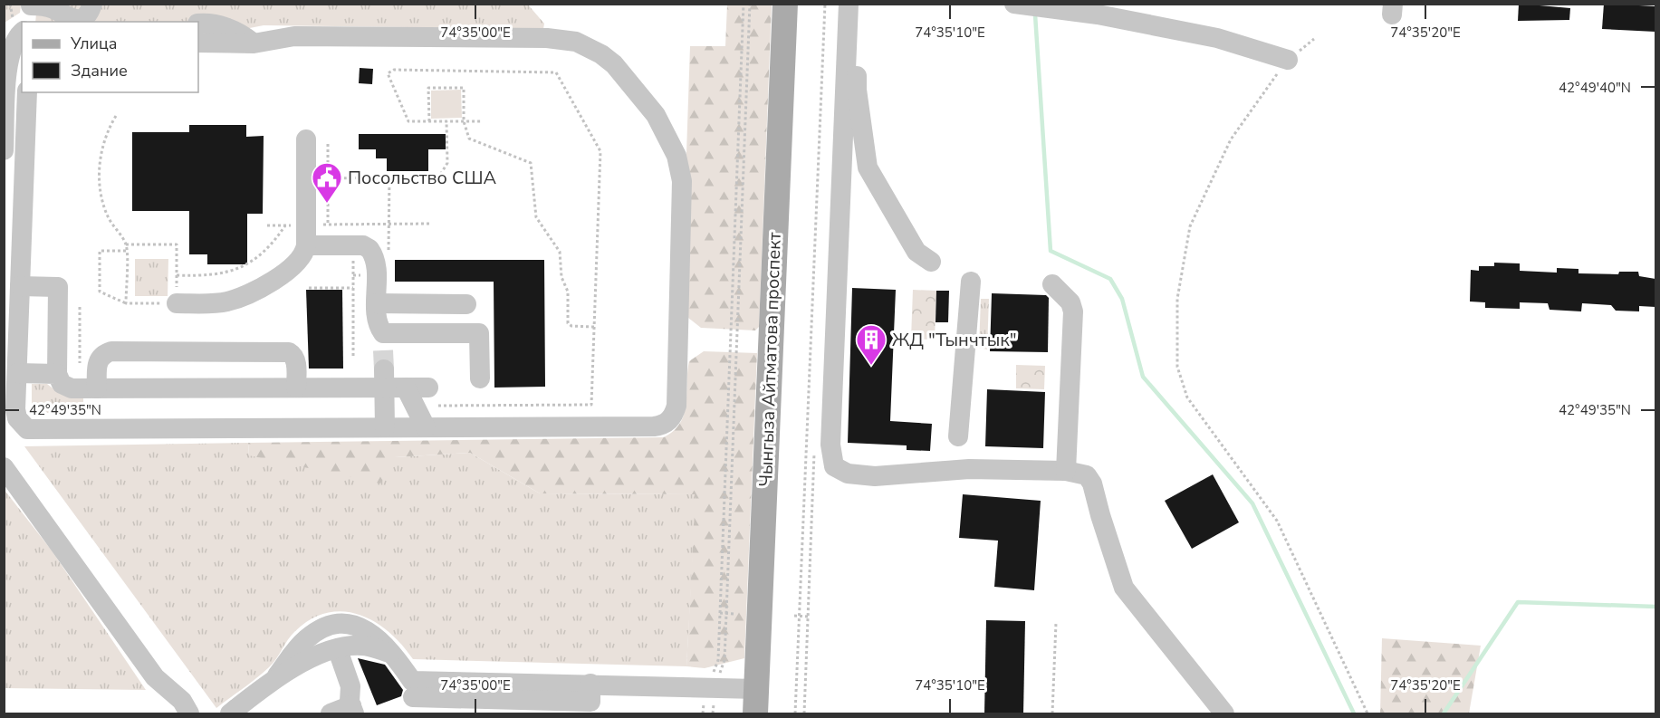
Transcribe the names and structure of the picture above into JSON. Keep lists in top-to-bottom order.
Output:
{
  "streets": {
    "main road": ["Чынгыза Айтматова проспект"]
  },
  "places": {
    "public building": ["Посольство США"],
    "building": ["ЖД \"Тынчтык\""]
  },
  "legend": ["Улица", "Здание"],
  "coordinates": [
    "74°35'00\"E",
    "74°35'10\"E",
    "74°35'20\"E",
    "42°49'40\"N",
    "42°49'35\"N"
  ]
}
